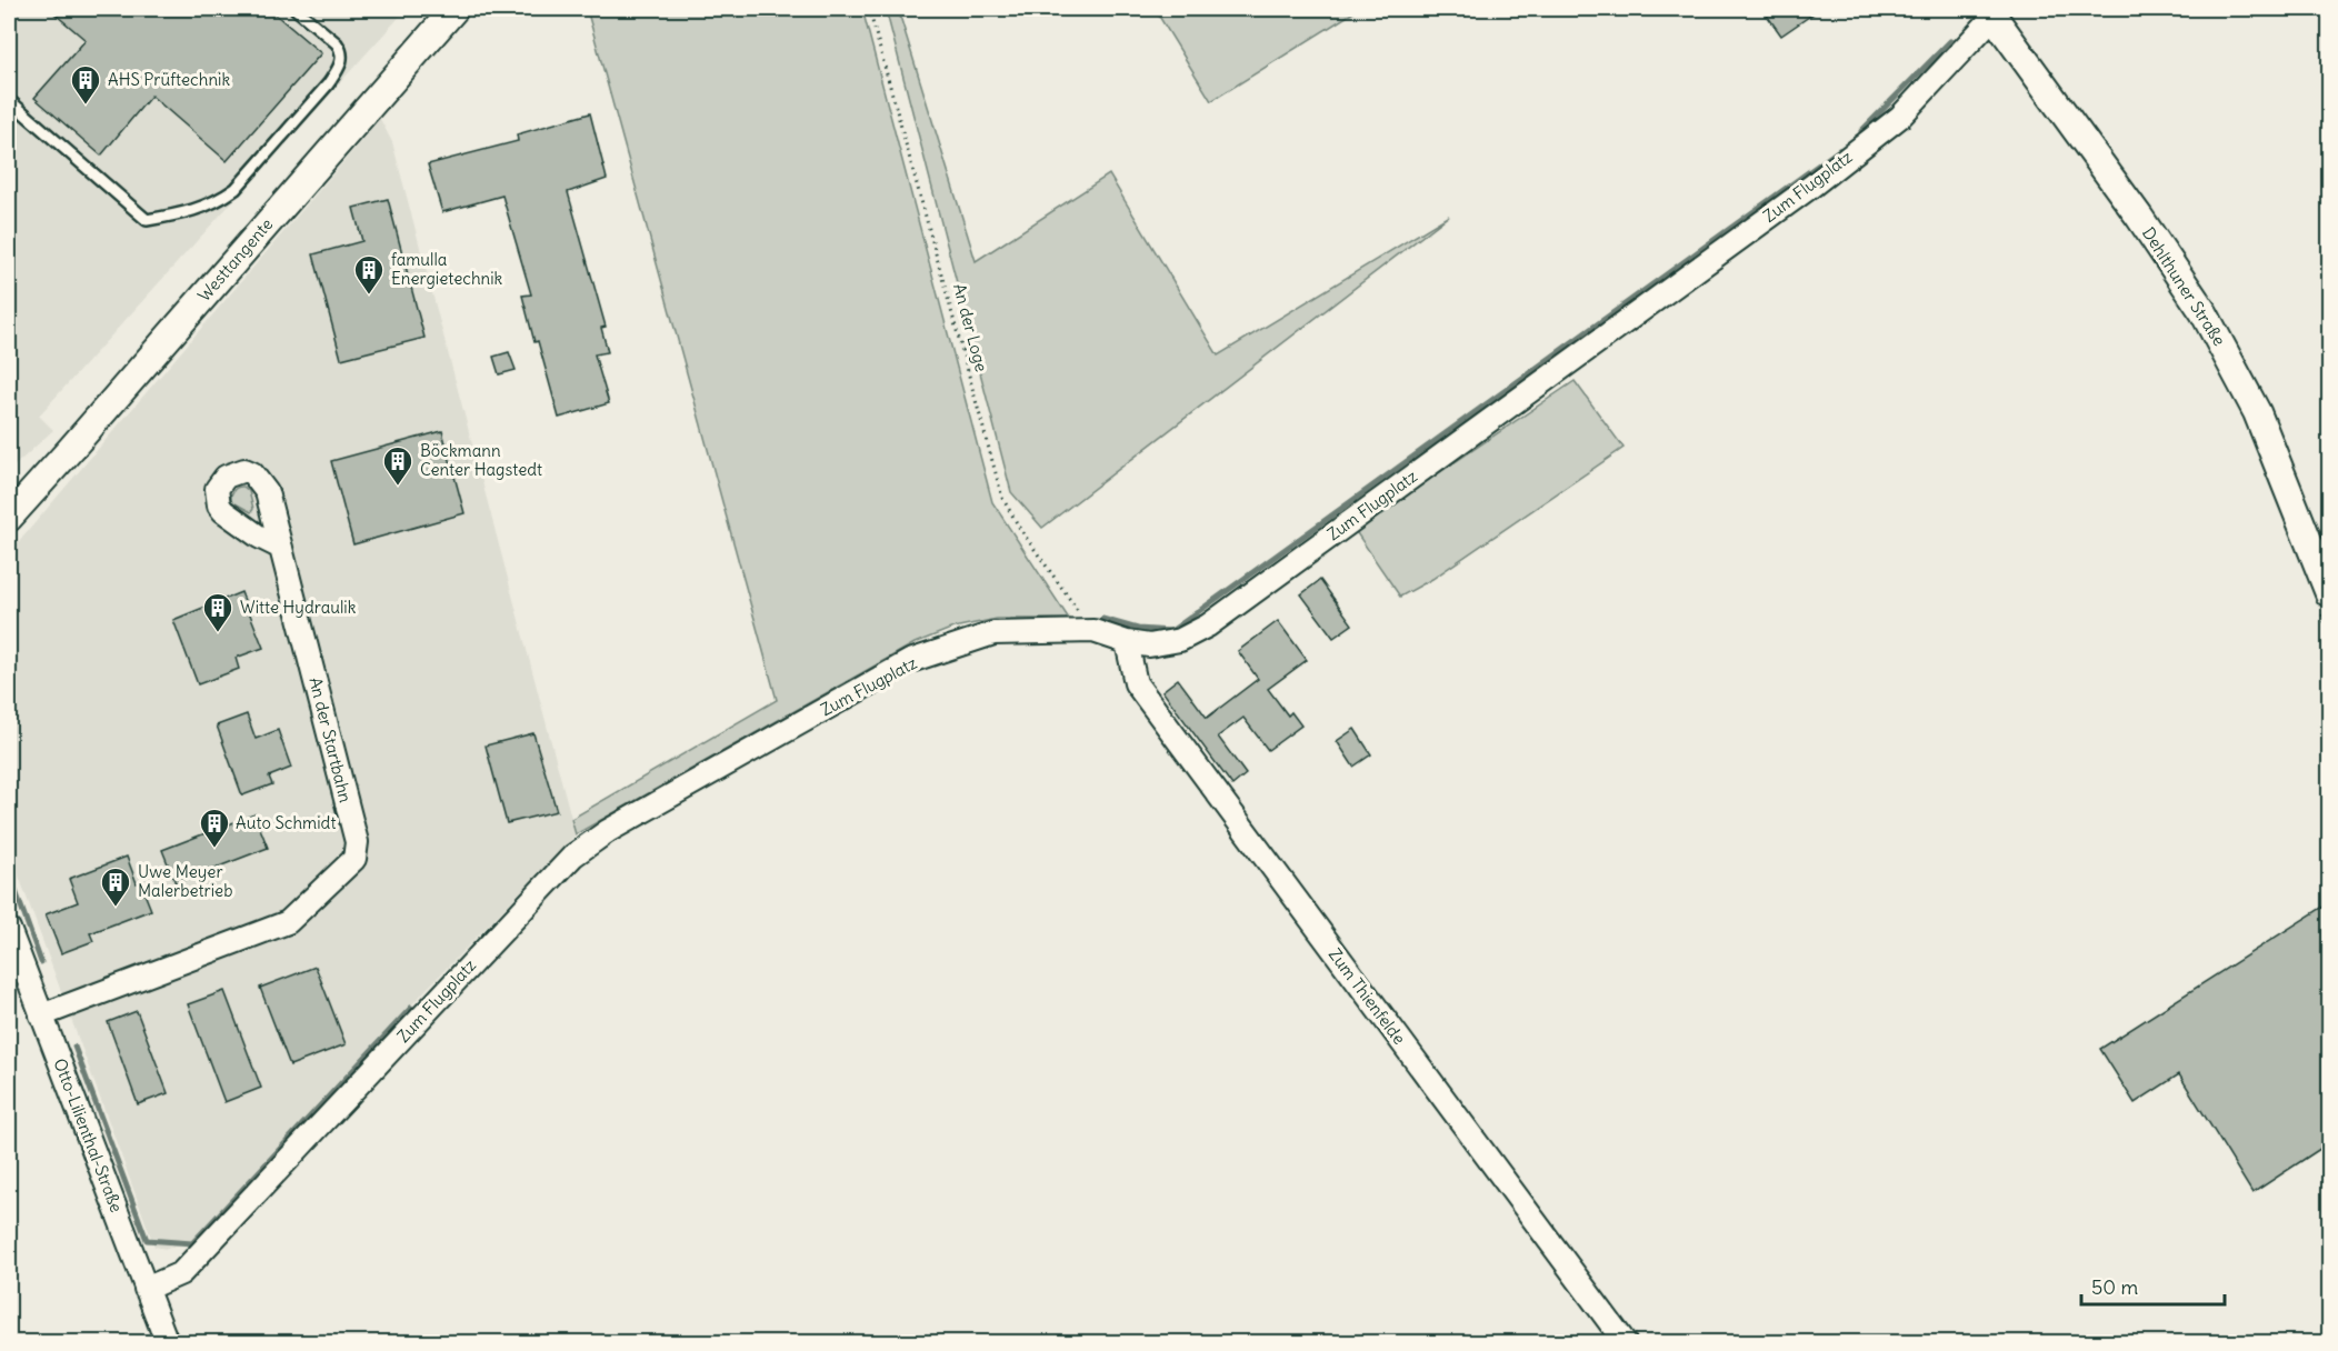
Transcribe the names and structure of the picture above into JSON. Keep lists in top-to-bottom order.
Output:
{
  "streets": {
    "street": [
      "Zum Flugplatz",
      "Westtangente",
      "Dehlthuner Straße",
      "An der Startbahn",
      "Zum Thienfelde",
      "Otto-Lilienthal-Straße"
    ],
    "path": ["An der Loge"]
  },
  "crossings": [
    ["Zum Flugplatz", "Dehlthuner Straße"],
    ["Zum Flugplatz", "An der Loge"],
    ["Zum Flugplatz", "Zum Thienfelde"],
    ["Zum Flugplatz", "Otto-Lilienthal-Straße"],
    ["An der Startbahn", "Otto-Lilienthal-Straße"]
  ],
  "places": {
    "building": [
      "AHS Prüftechnik",
      "famulla Energietechnik",
      "Böckmann Center Hagstedt",
      "Witte Hydraulik",
      "Auto Schmidt",
      "Uwe Meyer Malerbetrieb"
    ]
  },
  "scale_bar": "50 m"
}
